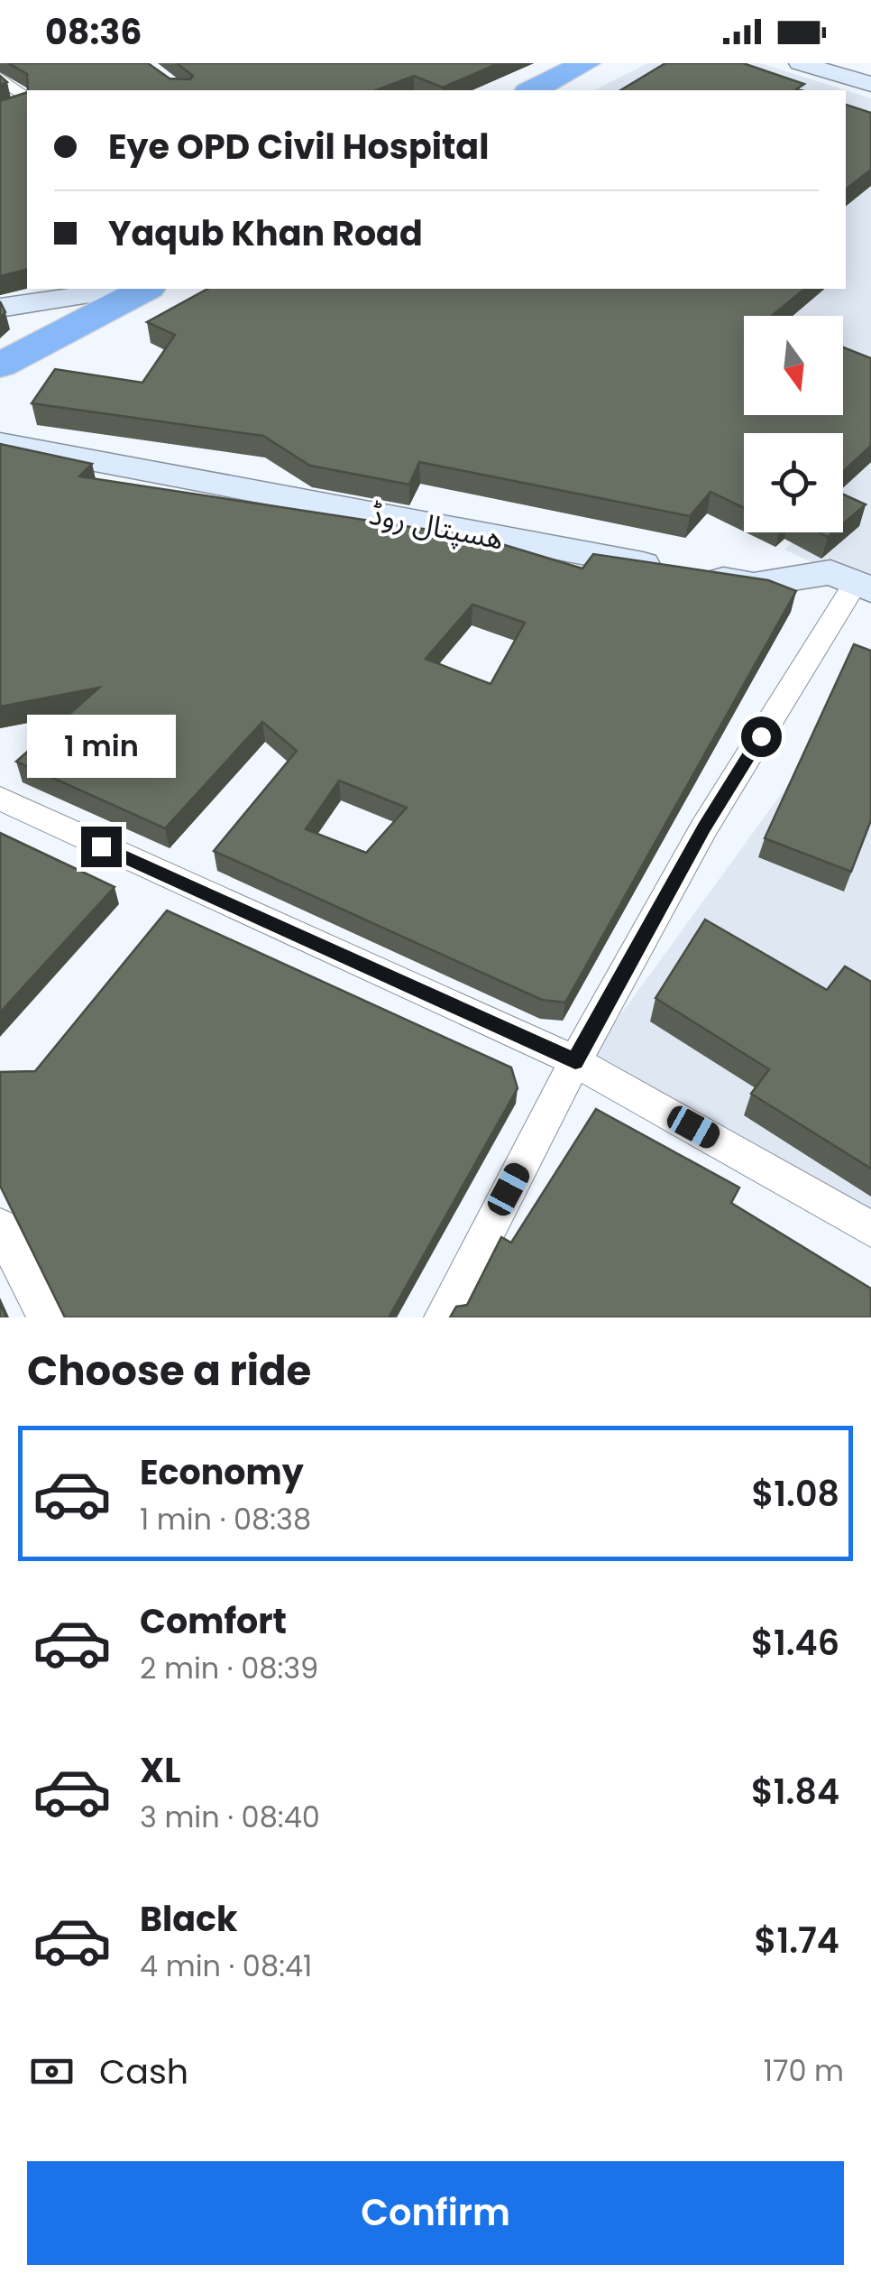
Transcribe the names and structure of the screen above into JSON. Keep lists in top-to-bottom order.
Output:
{
  "streets": {
    "street": ["ھسپتال روڈ"]
  },
  "north": "bottom",
  "page": {
    "status": "08:36",
    "banner": ["Eye OPD Civil Hospital", "Yaqub Khan Road"],
    "bubble": "1 min",
    "heading": "Choose a ride",
    "list": [
      {
        "name": "Economy",
        "note": "1 min · 08:38",
        "value": "$1.08"
      },
      {
        "name": "Comfort",
        "note": "2 min · 08:39",
        "value": "$1.46"
      },
      {
        "name": "XL",
        "note": "3 min · 08:40",
        "value": "$1.84"
      },
      {
        "name": "Black",
        "note": "4 min · 08:41",
        "value": "$1.74"
      }
    ],
    "pay": ["Cash", "170 m"],
    "buttons": "Confirm"
  }
}
